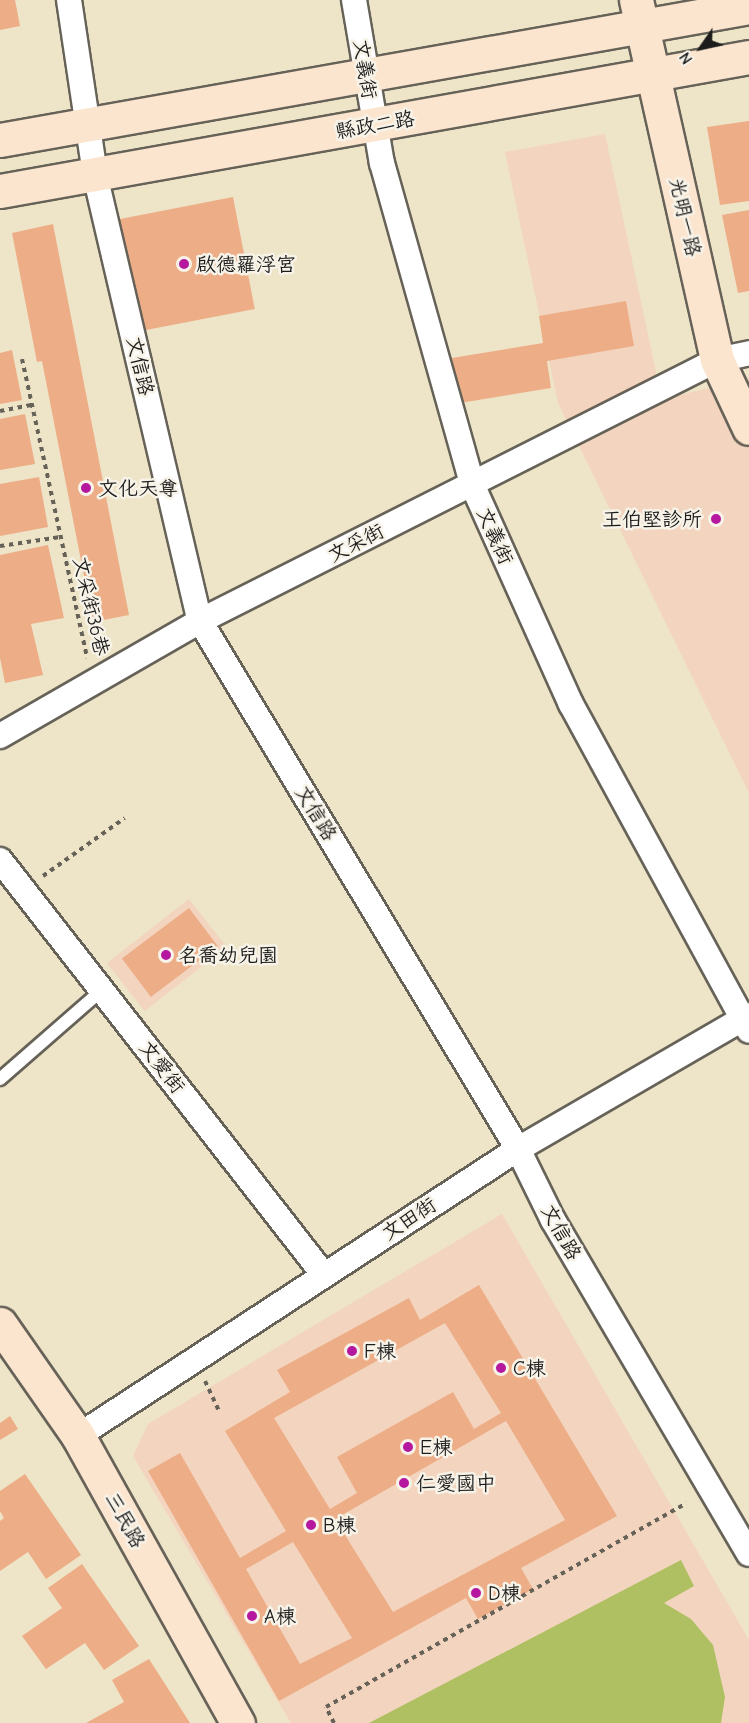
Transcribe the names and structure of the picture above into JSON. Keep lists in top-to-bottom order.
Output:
{
  "streets": {
    "street": [
      "文義街",
      "縣政二路",
      "光明一路",
      "文信路",
      "文采街",
      "文愛街",
      "文田街",
      "三民路"
    ],
    "path": ["文采街36巷"]
  },
  "crossings": [
    ["文義街", "縣政二路"],
    ["文義街", "文采街"],
    ["文義街", "文田街"],
    ["縣政二路", "光明一路"],
    ["縣政二路", "文信路"],
    ["光明一路", "文采街"],
    ["文信路", "文采街"],
    ["文信路", "文田街"],
    ["文采街", "文采街36巷"],
    ["文愛街", "文田街"],
    ["文田街", "三民路"]
  ],
  "places": [
    "啟德羅浮宮",
    "文化天尊",
    "王伯堅診所",
    "名喬幼兒園",
    "F棟",
    "C棟",
    "E棟",
    "仁愛國中",
    "B棟",
    "D棟",
    "A棟"
  ],
  "north": "bottom left"
}
